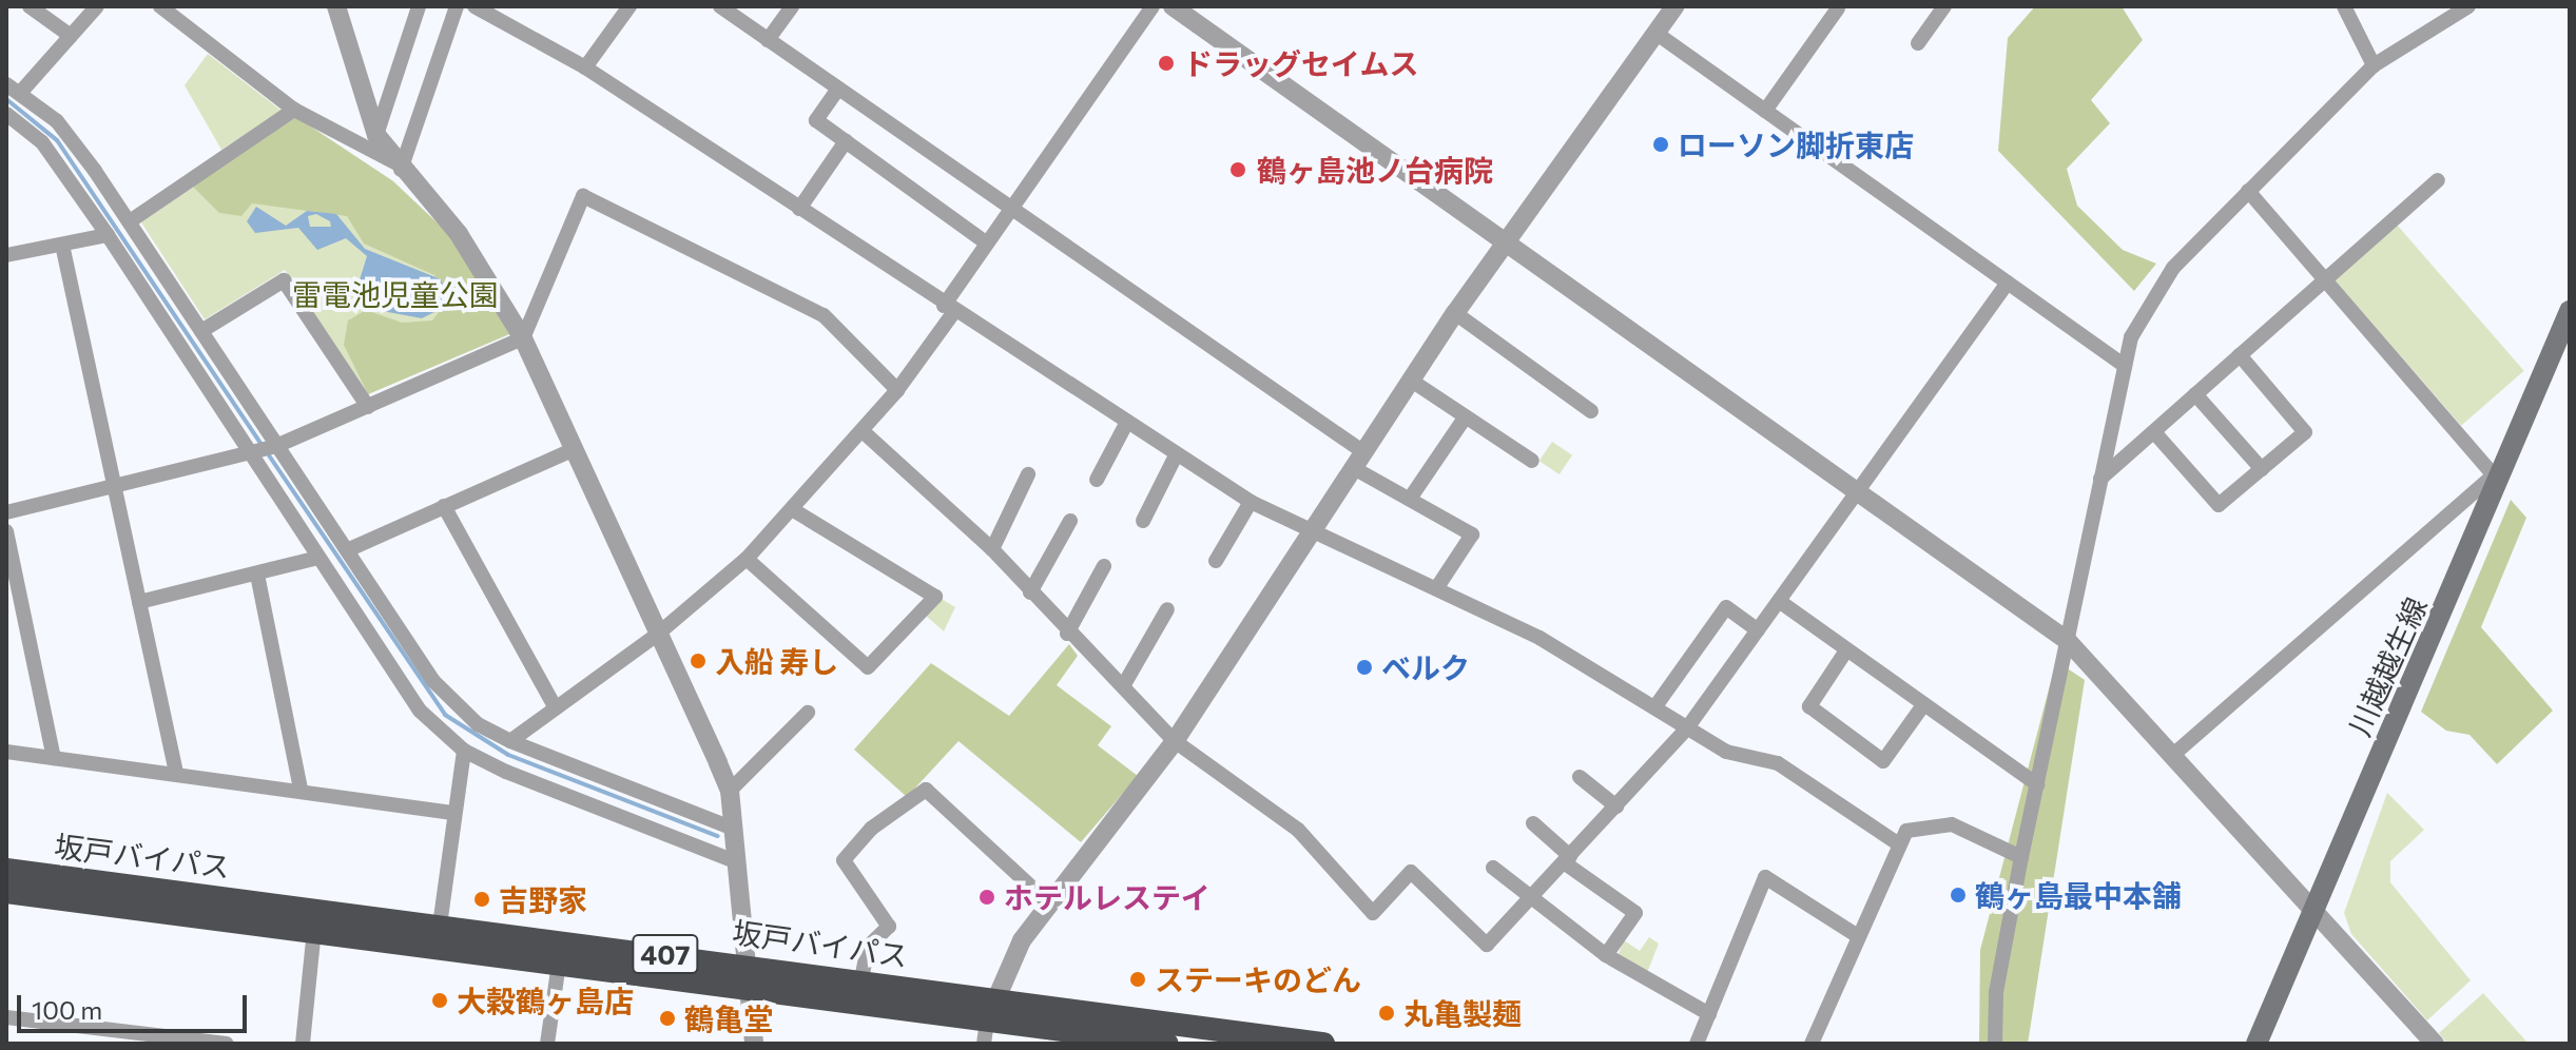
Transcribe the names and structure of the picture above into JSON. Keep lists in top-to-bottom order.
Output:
{
  "streets": {
    "highway": ["坂戸バイパス", "407"],
    "main road": ["川越越生線"]
  },
  "parks": ["雷電池児童公園"],
  "places": [
    "ドラッグセイムス",
    "ローソン脚折東店",
    "鶴ヶ島池ノ台病院",
    "入船 寿し",
    "ベルク",
    "鶴ヶ島最中本舗",
    "ホテルレステイ",
    "吉野家",
    "ステーキのどん",
    "大穀鶴ヶ島店",
    "丸亀製麺",
    "鶴亀堂"
  ],
  "scale_bar": "100 m"
}
